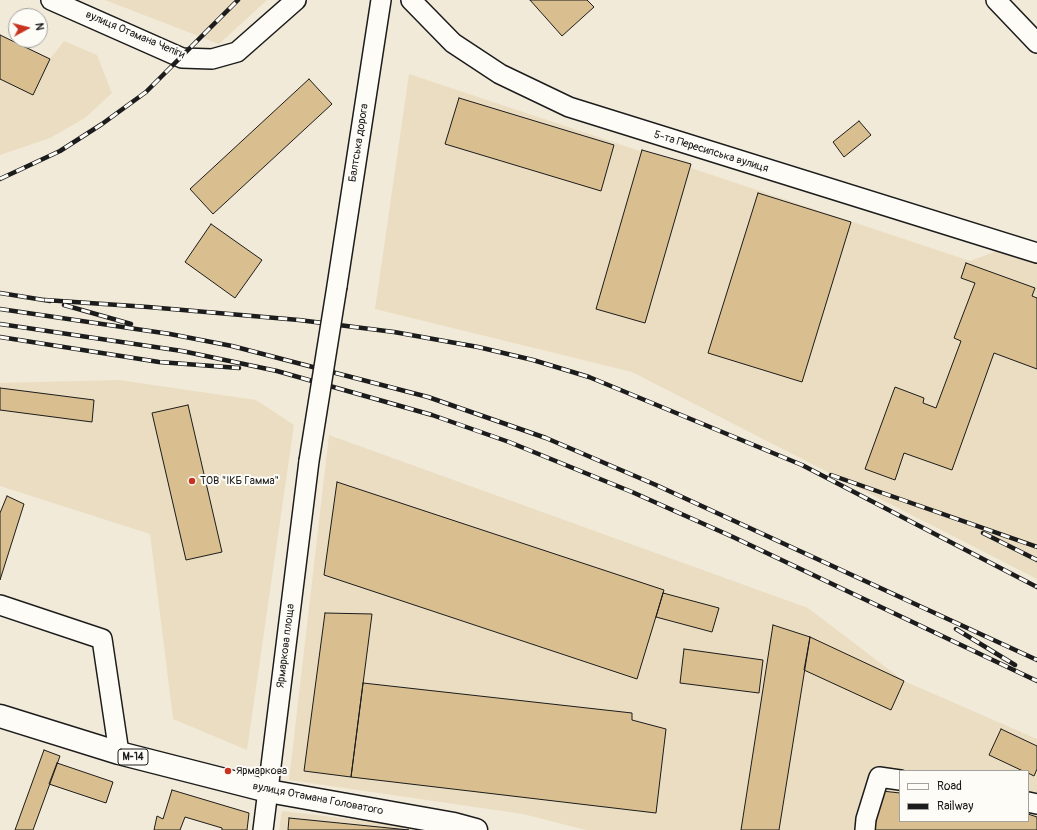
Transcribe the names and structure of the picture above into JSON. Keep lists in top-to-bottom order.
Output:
{
  "streets": {
    "main road": ["М-14", "вулиця Отамана Головатого"],
    "street": [
      "вулиця Отамана Чепіги",
      "Балтська дорога",
      "5-та Пересипська вулиця",
      "Ярмаркова площа"
    ]
  },
  "crossings": [
    ["Балтська дорога", "Ярмаркова площа"],
    ["Ярмаркова площа", "вулиця Отамана Головатого"]
  ],
  "places": ["ТОВ \"ІКБ Гамма\"", "Ярмаркова"],
  "legend": ["Road", "Railway"],
  "north": "right"
}
